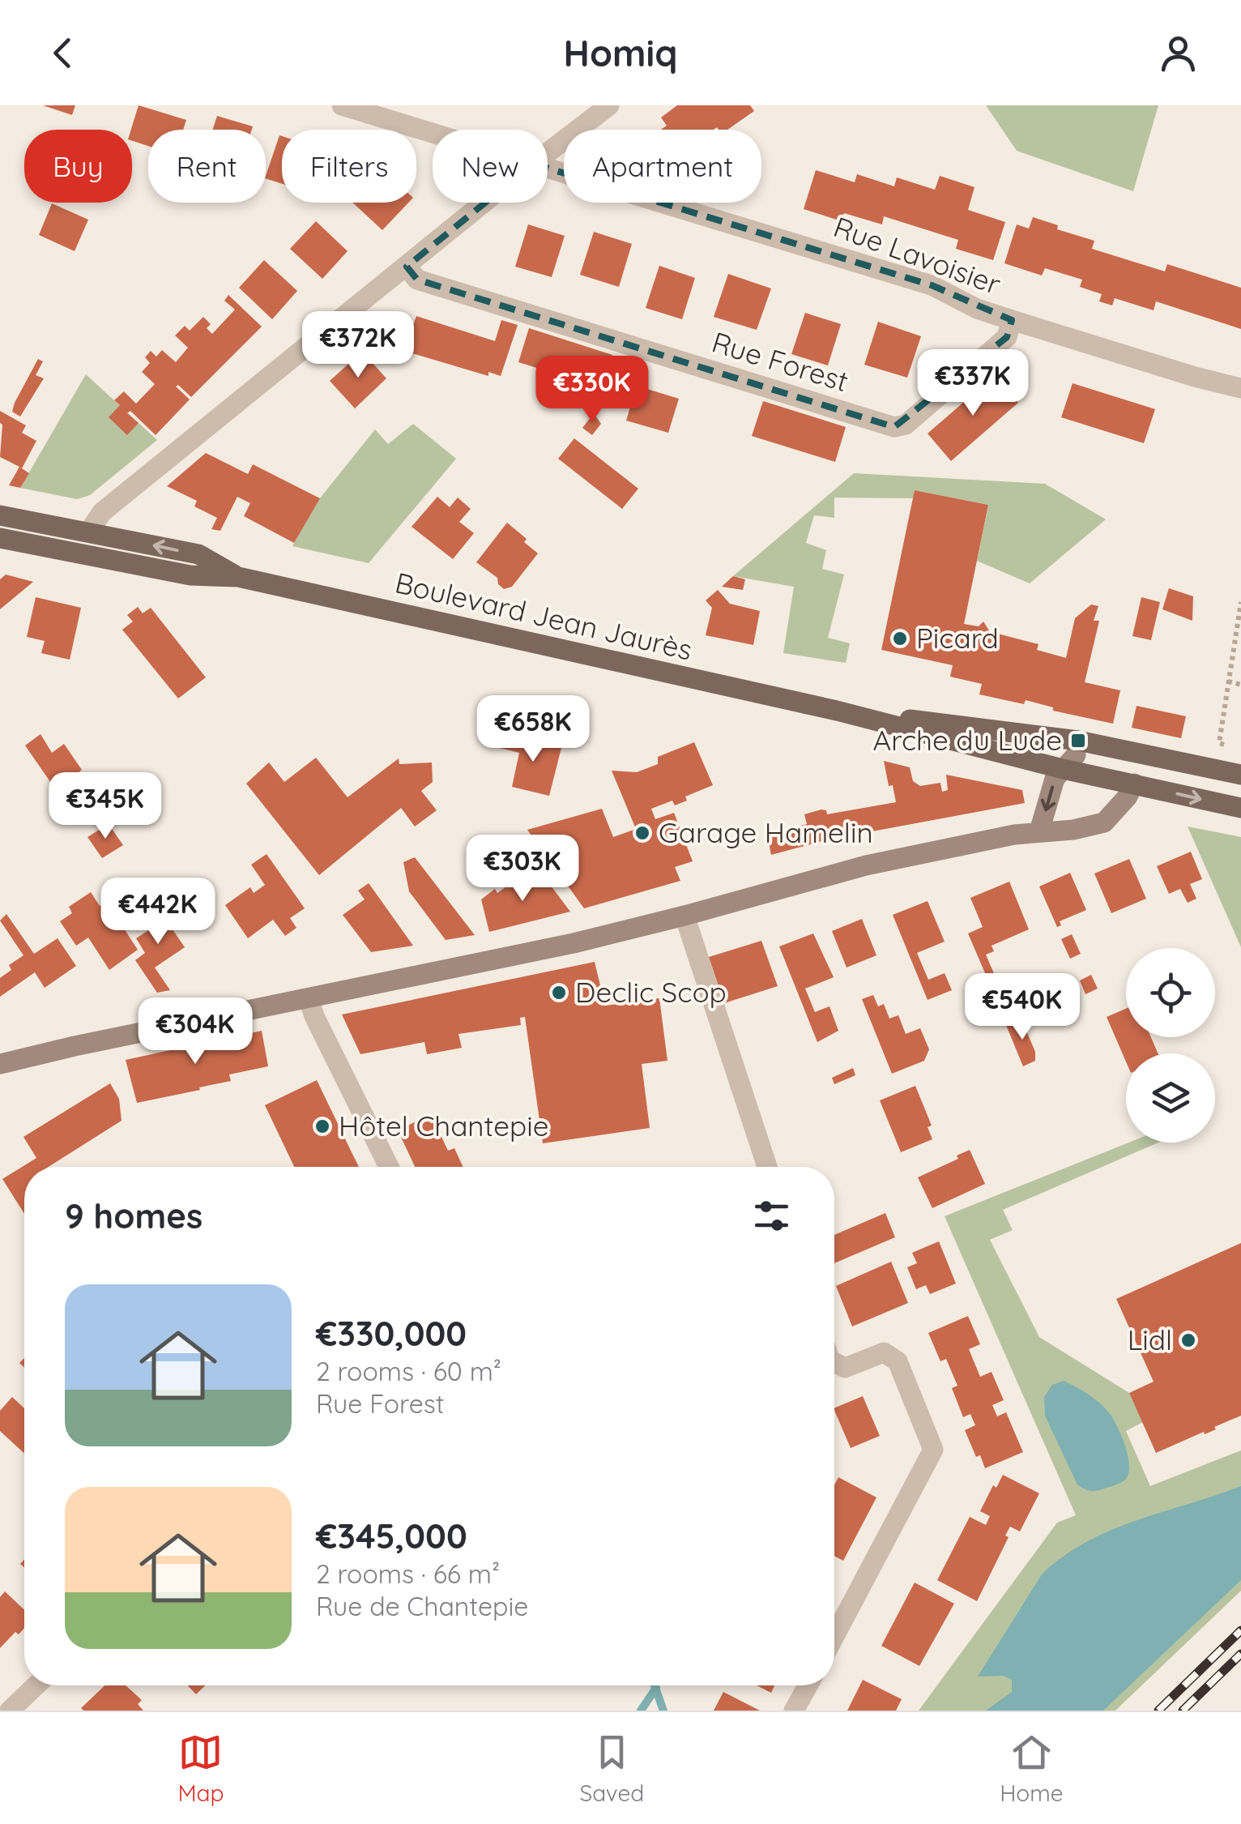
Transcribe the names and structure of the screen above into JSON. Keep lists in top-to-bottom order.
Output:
{
  "streets": {
    "main road": ["Boulevard Jean Jaurès"],
    "street": ["Rue Lavoisier", "Rue Forest"]
  },
  "crossings": [
    ["Rue Lavoisier", "Rue Forest"]
  ],
  "places": {
    "other": [
      "Picard",
      "Garage Hamelin",
      "Declic Scop",
      "Hôtel Chantepie",
      "Lidl"
    ],
    "transit": ["Arche du Lude"]
  },
  "page": {
    "header": "Homiq",
    "chip": [
      "Buy",
      "Rent",
      "Filters",
      "New",
      "Apartment"
    ],
    "price": [
      "€372K",
      "€337K",
      "€330K",
      "€658K",
      "€345K",
      "€303K",
      "€442K",
      "€540K",
      "€304K"
    ],
    "heading": "9 homes",
    "list": [
      {
        "name": "€330,000",
        "note": "2 rooms · 60 m² · Rue Forest"
      },
      {
        "name": "€345,000",
        "note": "2 rooms · 66 m² · Rue de Chantepie"
      }
    ],
    "tabs": ["Map", "Saved", "Home"]
  }
}
